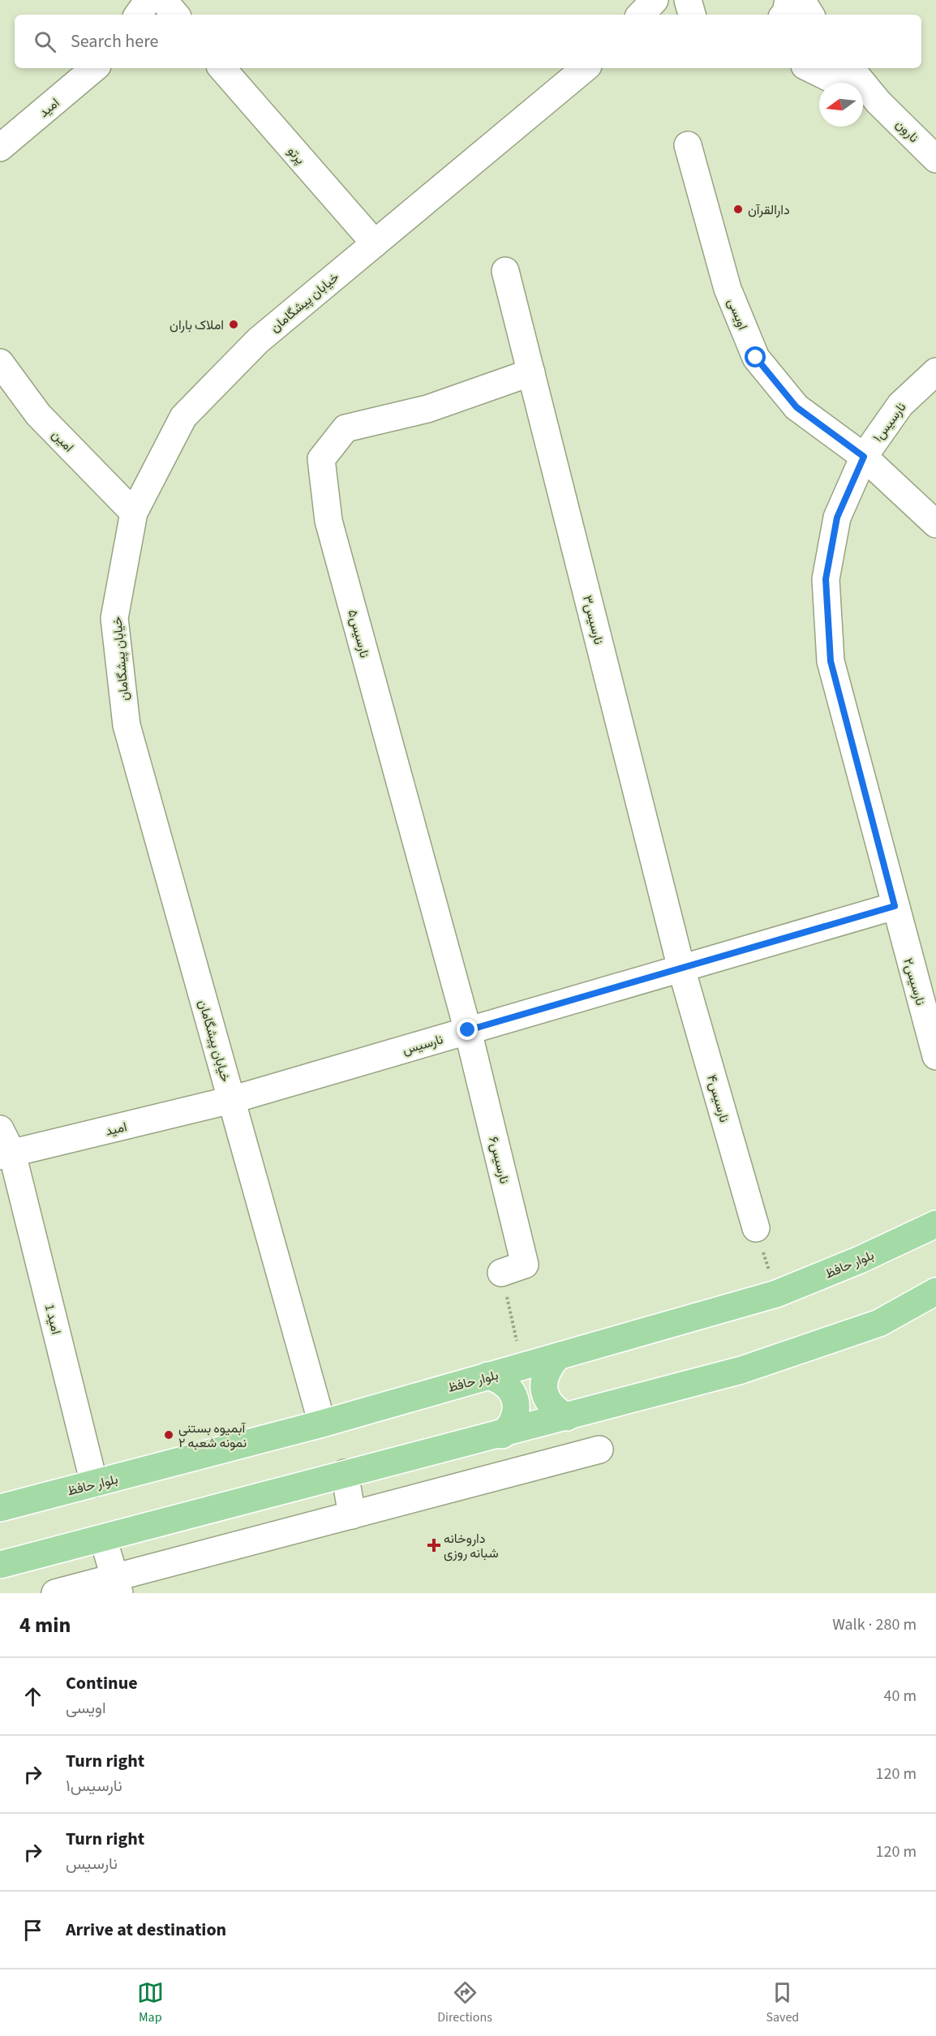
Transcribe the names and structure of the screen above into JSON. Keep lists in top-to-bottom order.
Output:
{
  "streets": {
    "main road": ["بلوار حافظ"],
    "street": [
      "امید",
      "نارون",
      "پرتو",
      "خیابان پیشگامان",
      "اویسی",
      "نارسیس۱",
      "امین",
      "نارسیس۳",
      "نارسیس۵",
      "نارسیس۲",
      "نارسیس",
      "نارسیس۴",
      "نارسیس۶",
      "امید 1"
    ]
  },
  "crossings": [
    ["امید", "خیابان پیشگامان"],
    ["امید", "نارسیس"],
    ["امید", "امید 1"],
    ["پرتو", "خیابان پیشگامان"],
    ["خیابان پیشگامان", "امین"],
    ["خیابان پیشگامان", "نارسیس"],
    ["خیابان پیشگامان", "بلوار حافظ"],
    ["اویسی", "نارسیس۱"],
    ["نارسیس۱", "نارسیس۲"],
    ["نارسیس۱", "نارسیس"],
    ["نارسیس۳", "نارسیس۵"],
    ["نارسیس۳", "نارسیس"],
    ["نارسیس۳", "نارسیس۴"],
    ["نارسیس۵", "نارسیس"],
    ["نارسیس۵", "نارسیس۶"],
    ["نارسیس۲", "نارسیس"],
    ["نارسیس", "نارسیس۴"],
    ["نارسیس", "نارسیس۶"],
    ["بلوار حافظ", "امید 1"]
  ],
  "places": {
    "other": ["دارالقرآن", "املاک باران", "آبمیوه بستنی نمونه شعبه ۲"],
    "health": ["داروخانه شبانه روزی"]
  },
  "north": "left",
  "page": {
    "search": "Search here",
    "heading": ["4 min", "Walk · 280 m"],
    "list": [
      ["Continue", "اویسی", "40 m"],
      ["Turn right", "نارسیس۱", "120 m"],
      ["Turn right", "نارسیس", "120 m"],
      "Arrive at destination"
    ],
    "nav": ["Map", "Directions", "Saved"]
  }
}
